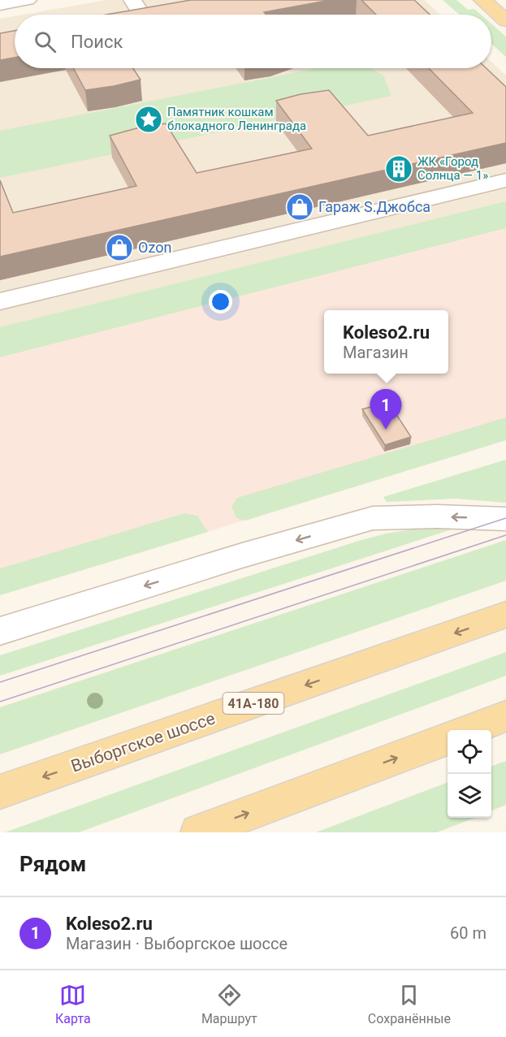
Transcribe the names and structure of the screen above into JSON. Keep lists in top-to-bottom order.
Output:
{
  "streets": {
    "main road": ["41А-180", "Выборгское шоссе"]
  },
  "places": {
    "place": ["Памятник кошкам блокадного Ленинграда"],
    "building": ["ЖК «Город Солнца — 1»"],
    "shop": ["Гараж S.Джобса", "Ozon"]
  },
  "page": {
    "search": "Поиск",
    "popup": ["Koleso2.ru", "Магазин"],
    "pins": "1",
    "heading": "Рядом",
    "list": [
      {
        "mark": "1",
        "name": "Koleso2.ru",
        "note": "Магазин · Выборгское шоссе",
        "value": "60 m"
      }
    ],
    "nav": ["Карта", "Маршрут", "Сохранённые"]
  }
}
